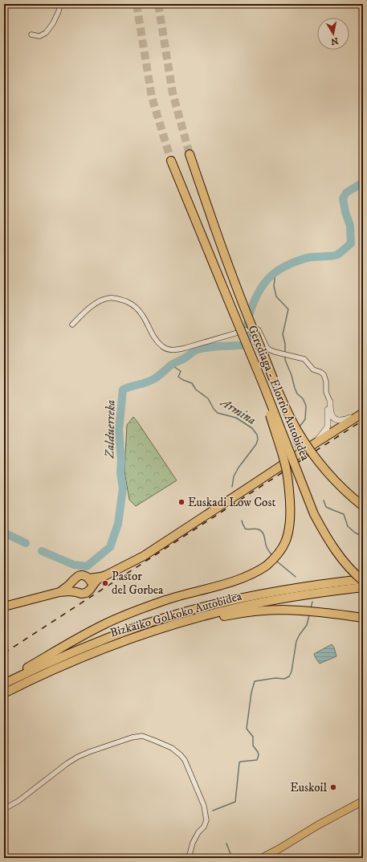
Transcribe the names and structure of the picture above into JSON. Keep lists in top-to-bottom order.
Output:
{
  "streets": {
    "highway": ["Gerediaga - Elorrio Autobidea", "Bizkaiko Golkoko Autobidea"]
  },
  "crossings": [
    ["Gerediaga - Elorrio Autobidea", "Bizkaiko Golkoko Autobidea"]
  ],
  "water": ["Armina", "Zalduerreka"],
  "places": ["Euskadi Low Cost", "Pastor del Gorbea", "Euskoil"],
  "north": "bottom"
}
